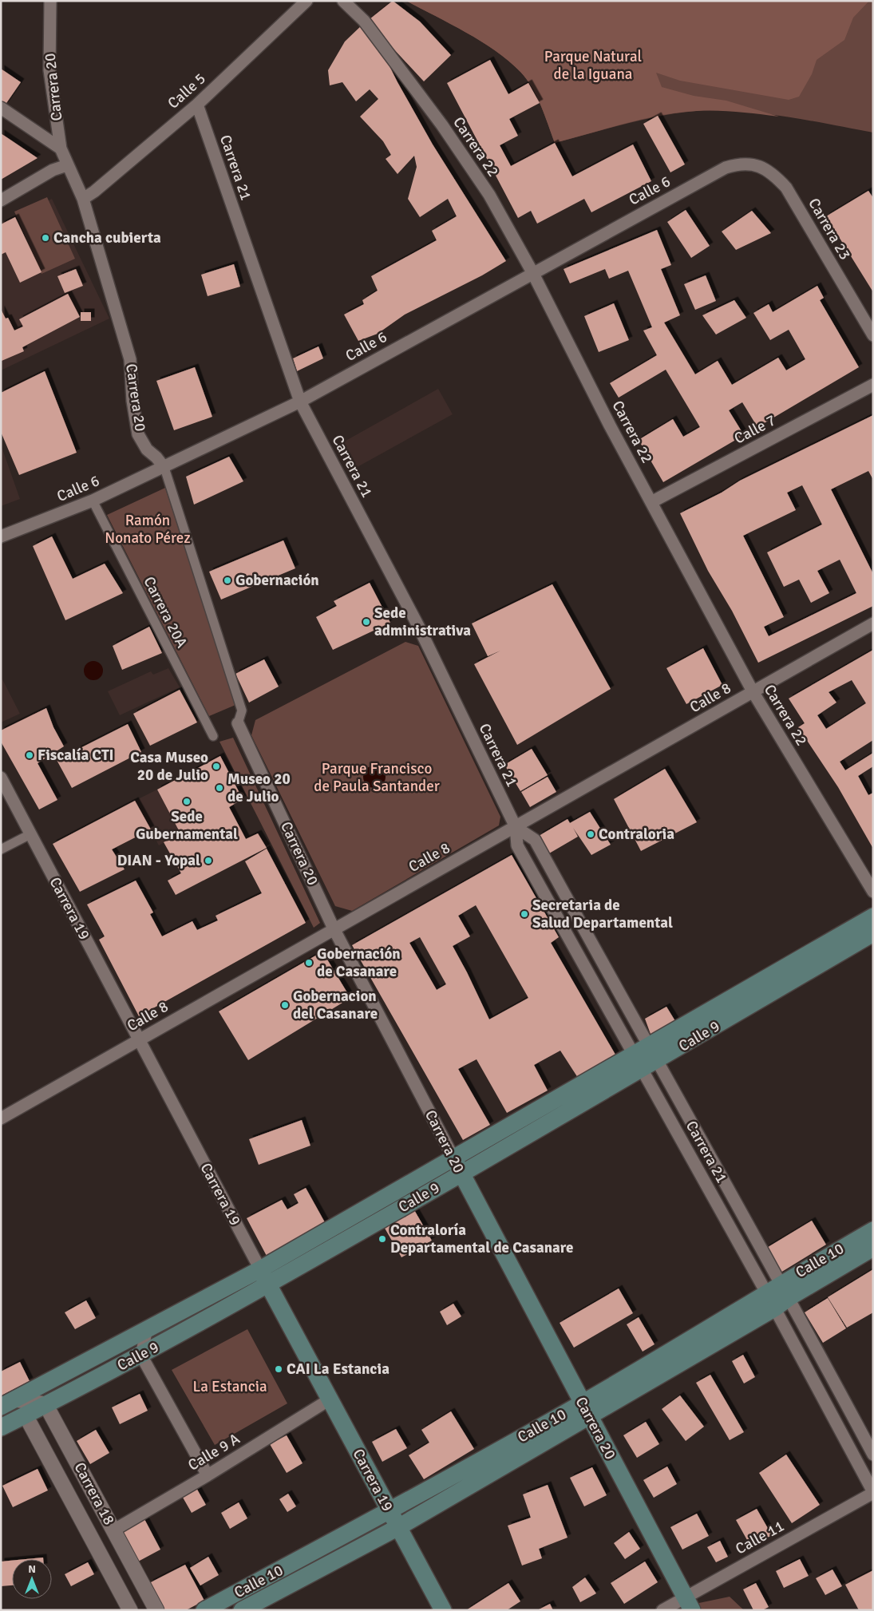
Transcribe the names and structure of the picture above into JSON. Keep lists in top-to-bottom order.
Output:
{
  "streets": {
    "main road": [
      "Carrera 20",
      "Carrera 19",
      "Calle 9",
      "Calle 10"
    ],
    "street": [
      "Calle 5",
      "Carrera 22",
      "Carrera 21",
      "Calle 6",
      "Carrera 23",
      "Calle 7",
      "Carrera 20A",
      "Calle 8",
      "Calle 9 A",
      "Carrera 18",
      "Calle 11"
    ]
  },
  "crossings": [
    ["Carrera 20", "Calle 5"],
    ["Carrera 20", "Calle 6"],
    ["Carrera 20", "Calle 8"],
    ["Carrera 20", "Calle 9"],
    ["Carrera 20", "Calle 10"],
    ["Carrera 20", "Calle 11"],
    ["Calle 5", "Carrera 21"],
    ["Carrera 22", "Calle 6"],
    ["Carrera 22", "Calle 7"],
    ["Carrera 22", "Calle 8"],
    ["Carrera 21", "Calle 6"],
    ["Carrera 21", "Calle 8"],
    ["Carrera 21", "Calle 9"],
    ["Carrera 21", "Calle 10"],
    ["Carrera 21", "Calle 11"],
    ["Calle 6", "Carrera 23"],
    ["Calle 6", "Carrera 20A"],
    ["Calle 8", "Carrera 19"],
    ["Carrera 19", "Calle 9"],
    ["Carrera 19", "Calle 10"],
    ["Carrera 19", "Calle 9 A"],
    ["Calle 9", "Carrera 18"],
    ["Calle 9 A", "Carrera 18"]
  ],
  "parks": [
    "Parque Natural de la Iguana",
    "Ramón Nonato Pérez",
    "Parque Francisco de Paula Santander",
    "La Estancia"
  ],
  "places": [
    "Cancha cubierta",
    "Gobernación",
    "Sede administrativa",
    "Fiscalía CTI",
    "Casa Museo 20 de Julio",
    "Museo 20 de Julio",
    "Sede Gubernamental",
    "Contraloria",
    "DIAN - Yopal",
    "Secretaria de Salud Departamental",
    "Gobernación de Casanare",
    "Gobernacion del Casanare",
    "Contraloría Departamental de Casanare",
    "CAI La Estancia"
  ],
  "north": "top"
}
